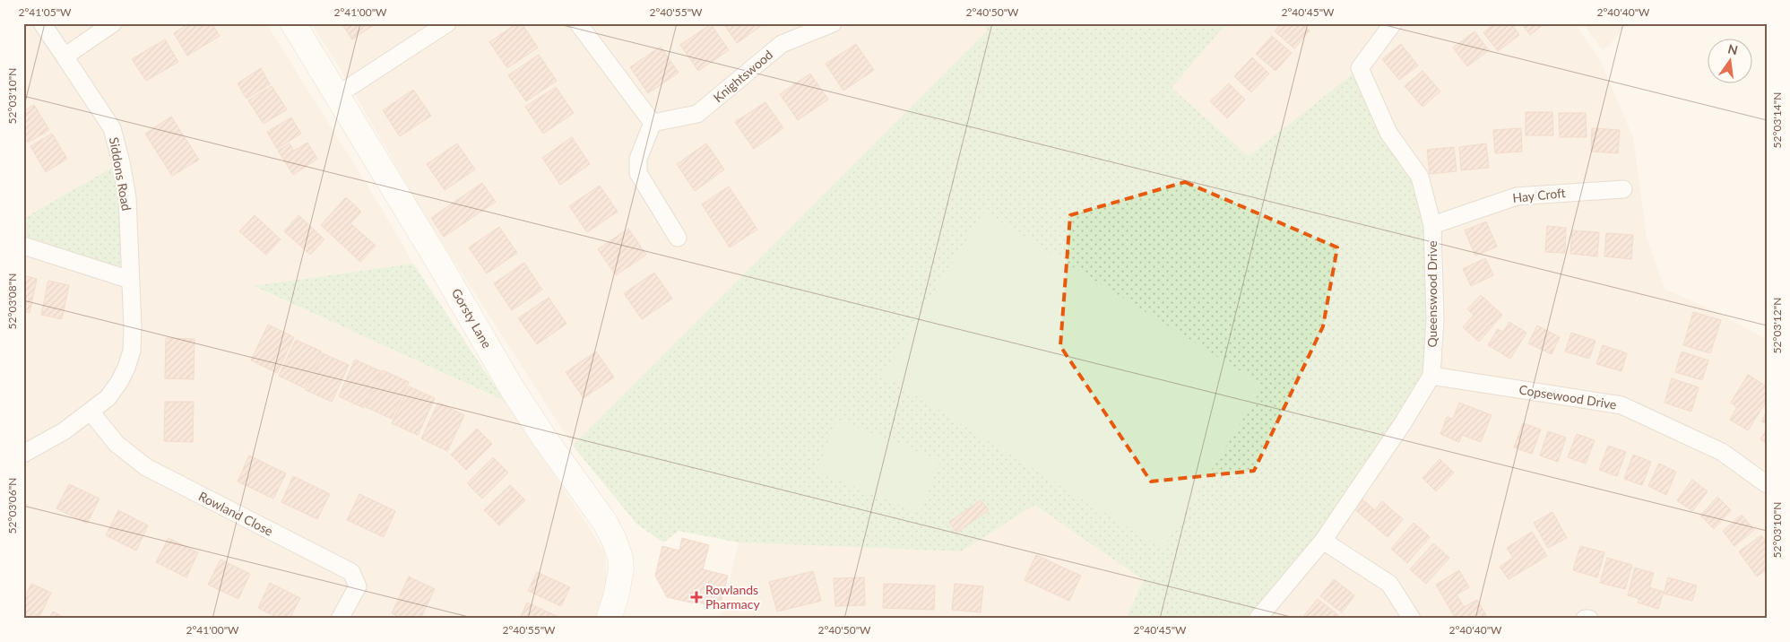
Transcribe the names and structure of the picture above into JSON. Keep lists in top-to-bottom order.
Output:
{
  "streets": {
    "street": [
      "Knightswood",
      "Siddons Road",
      "Hay Croft",
      "Queenswood Drive",
      "Gorsty Lane",
      "Copsewood Drive",
      "Rowland Close"
    ]
  },
  "crossings": [
    ["Siddons Road", "Rowland Close"],
    ["Hay Croft", "Queenswood Drive"],
    ["Queenswood Drive", "Copsewood Drive"]
  ],
  "places": {
    "health": ["Rowlands Pharmacy"]
  },
  "north": "top",
  "coordinates": [
    "2°41'05\"W",
    "2°41'00\"W",
    "2°40'55\"W",
    "2°40'50\"W",
    "2°40'45\"W",
    "2°40'40\"W",
    "52°03'10\"N",
    "52°03'14\"N",
    "52°03'08\"N",
    "52°03'12\"N",
    "52°03'06\"N"
  ]
}
